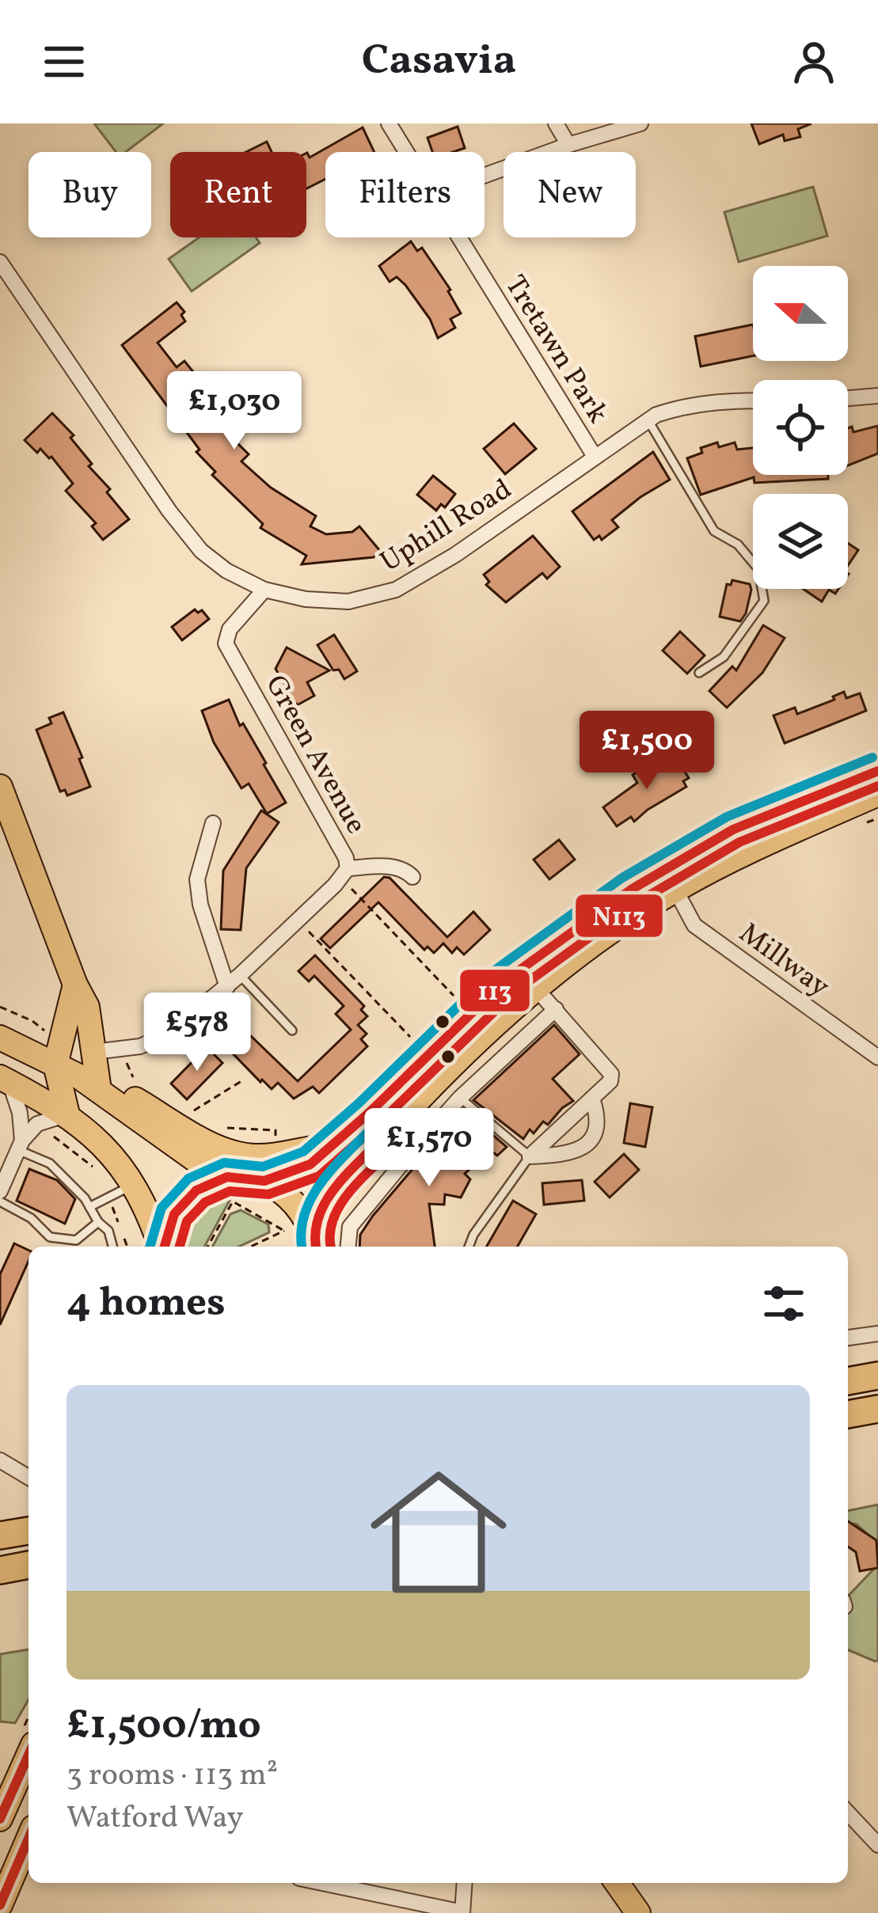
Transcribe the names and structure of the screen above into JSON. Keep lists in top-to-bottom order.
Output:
{
  "streets": {
    "street": [
      "Tretawn Park",
      "Uphill Road",
      "Green Avenue",
      "Millway"
    ]
  },
  "crossings": [
    ["Tretawn Park", "Uphill Road"],
    ["Uphill Road", "Green Avenue"]
  ],
  "lines": ["transit line 113", "transit line N113"],
  "north": "left",
  "page": {
    "header": "Casavia",
    "chip": [
      "Buy",
      "Rent",
      "Filters",
      "New"
    ],
    "price": [
      "£1,030",
      "£1,500",
      "£578",
      "£1,570"
    ],
    "heading": "4 homes",
    "list": [
      {
        "name": "£1,500/mo",
        "note": "3 rooms · 113 m² · Watford Way"
      }
    ]
  }
}
